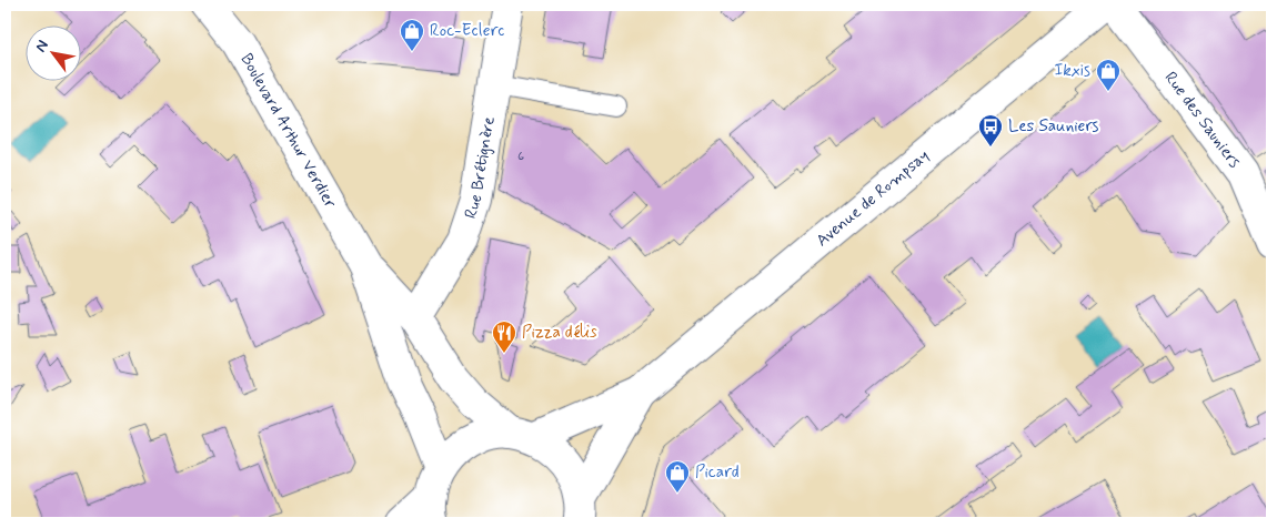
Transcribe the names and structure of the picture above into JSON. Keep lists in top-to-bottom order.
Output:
{
  "streets": {
    "street": [
      "Rue des Sauniers",
      "Boulevard Arthur Verdier",
      "Rue Brétignère",
      "Avenue de Rompsay"
    ]
  },
  "crossings": [
    ["Boulevard Arthur Verdier", "Rue Brétignère"],
    ["Boulevard Arthur Verdier", "Avenue de Rompsay"]
  ],
  "places": {
    "shop": ["Roc-Eclerc", "Ikxis", "Picard"],
    "bus stop": ["Les Sauniers"],
    "restaurant": ["Pizza délis"]
  },
  "house_numbers": ["6"],
  "north": "top left"
}
